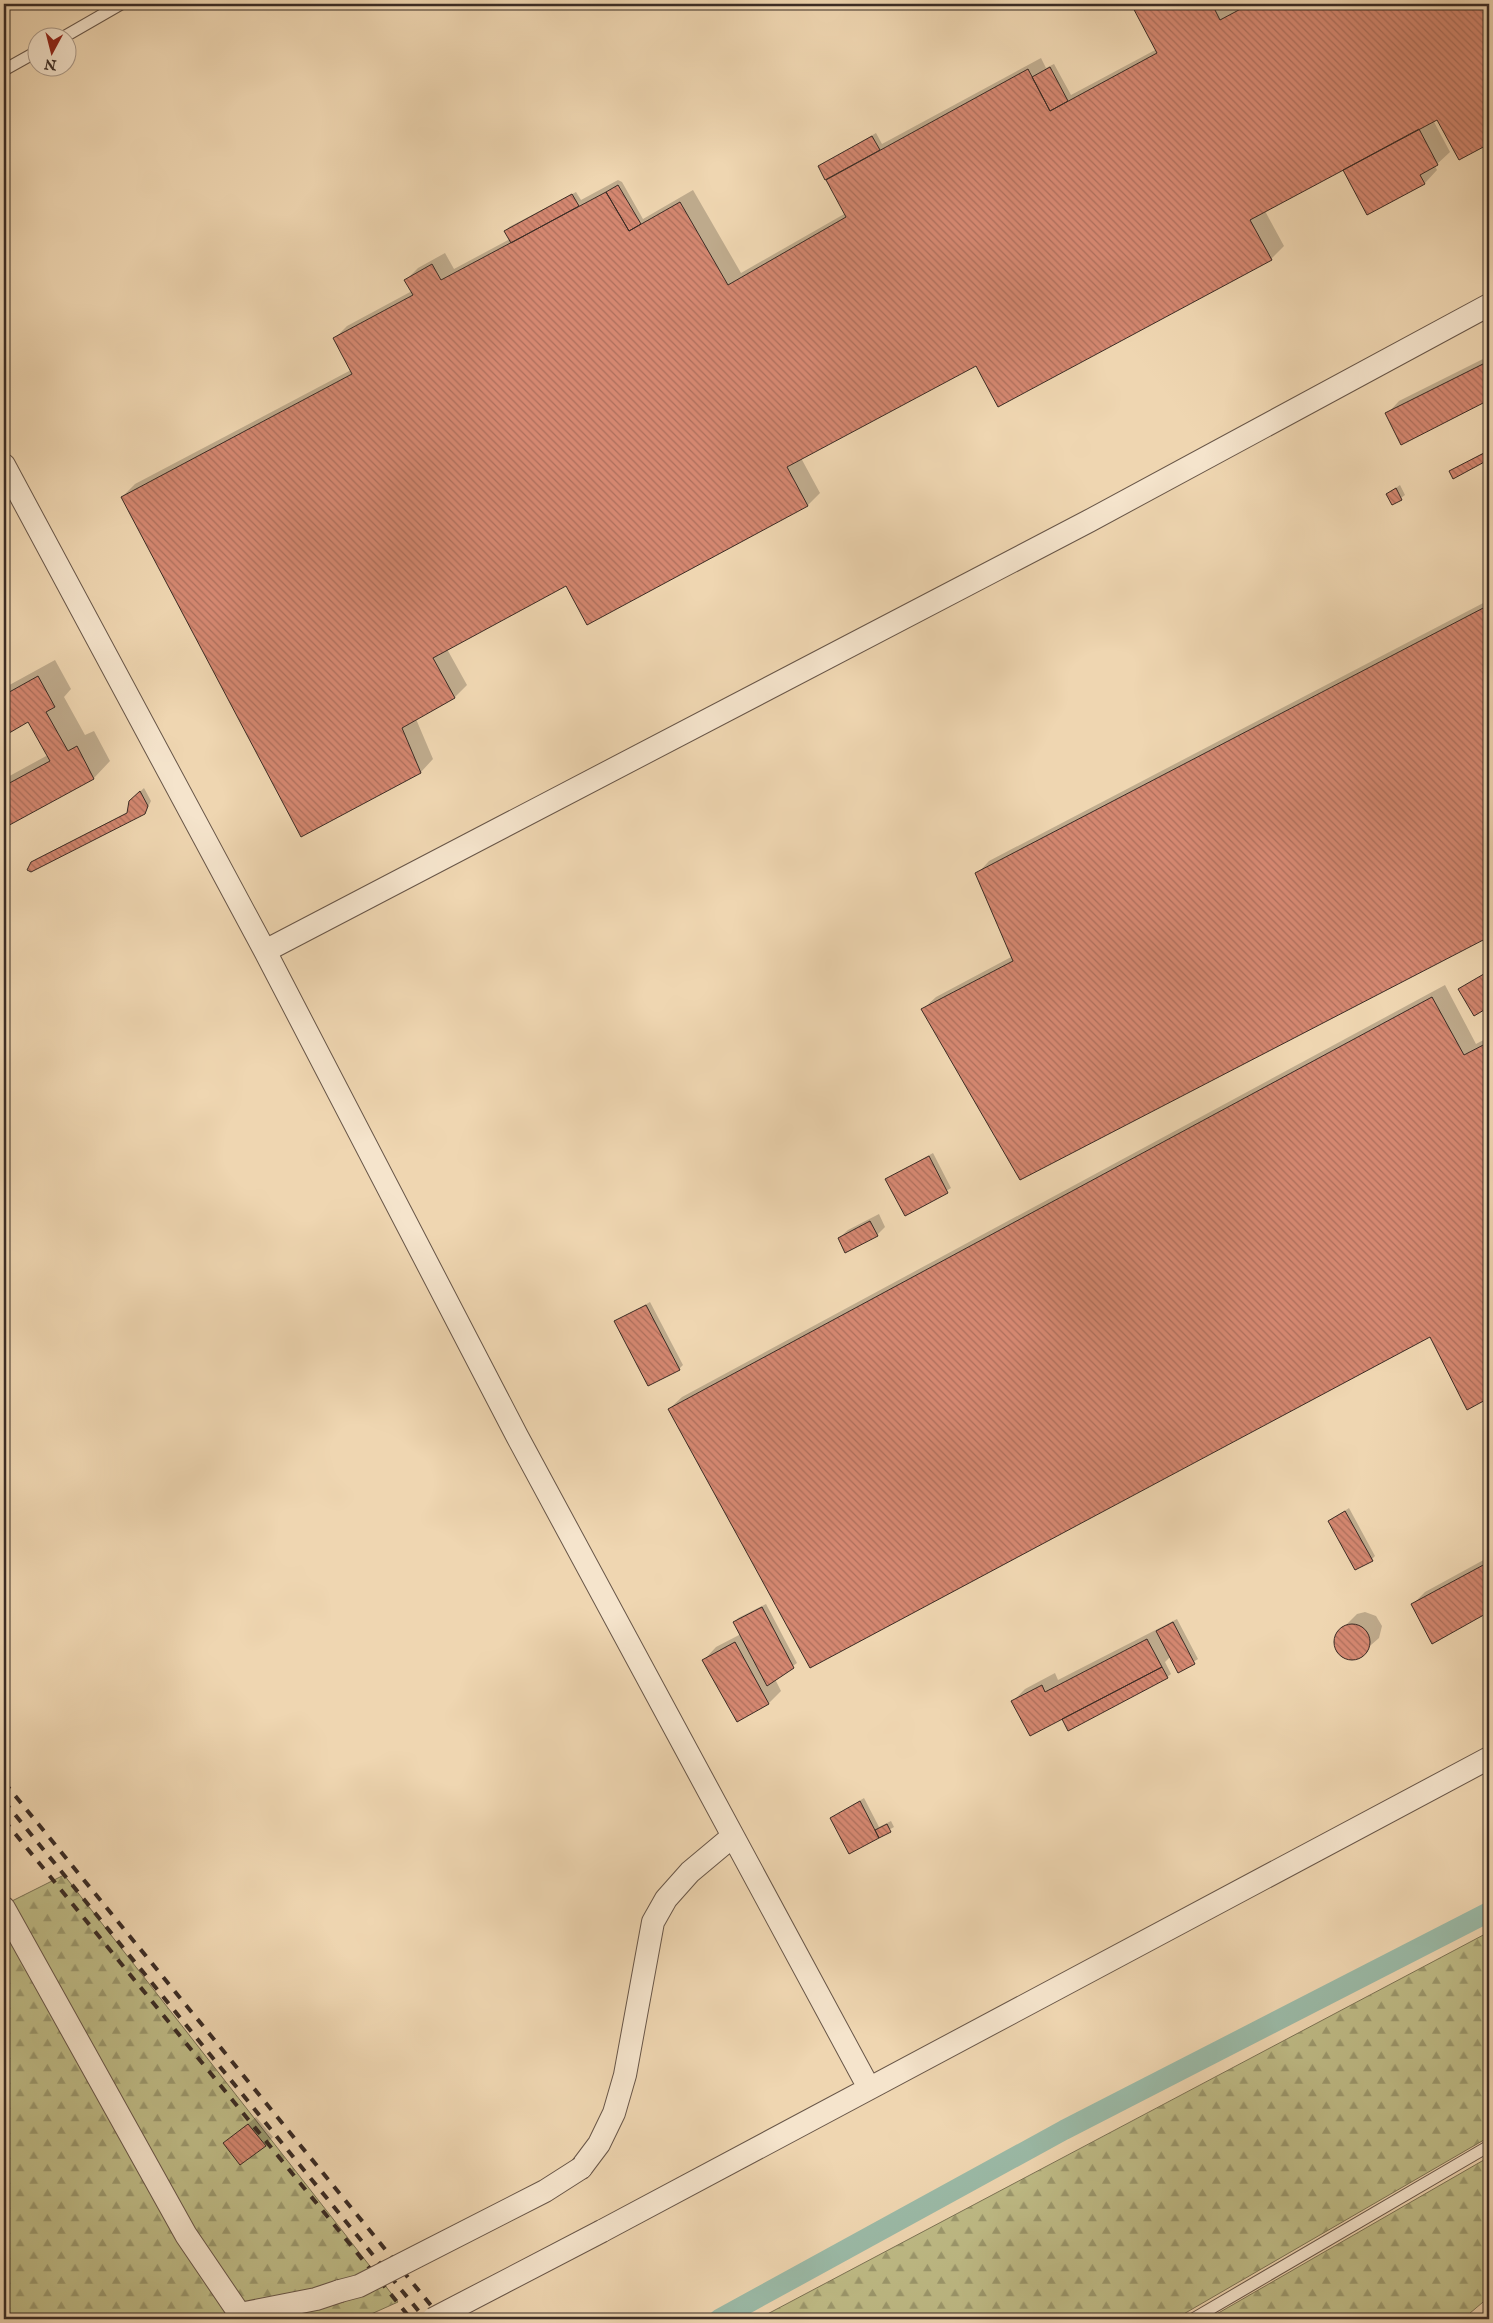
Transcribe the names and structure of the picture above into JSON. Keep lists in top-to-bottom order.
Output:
{
  "north": "bottom"
}
